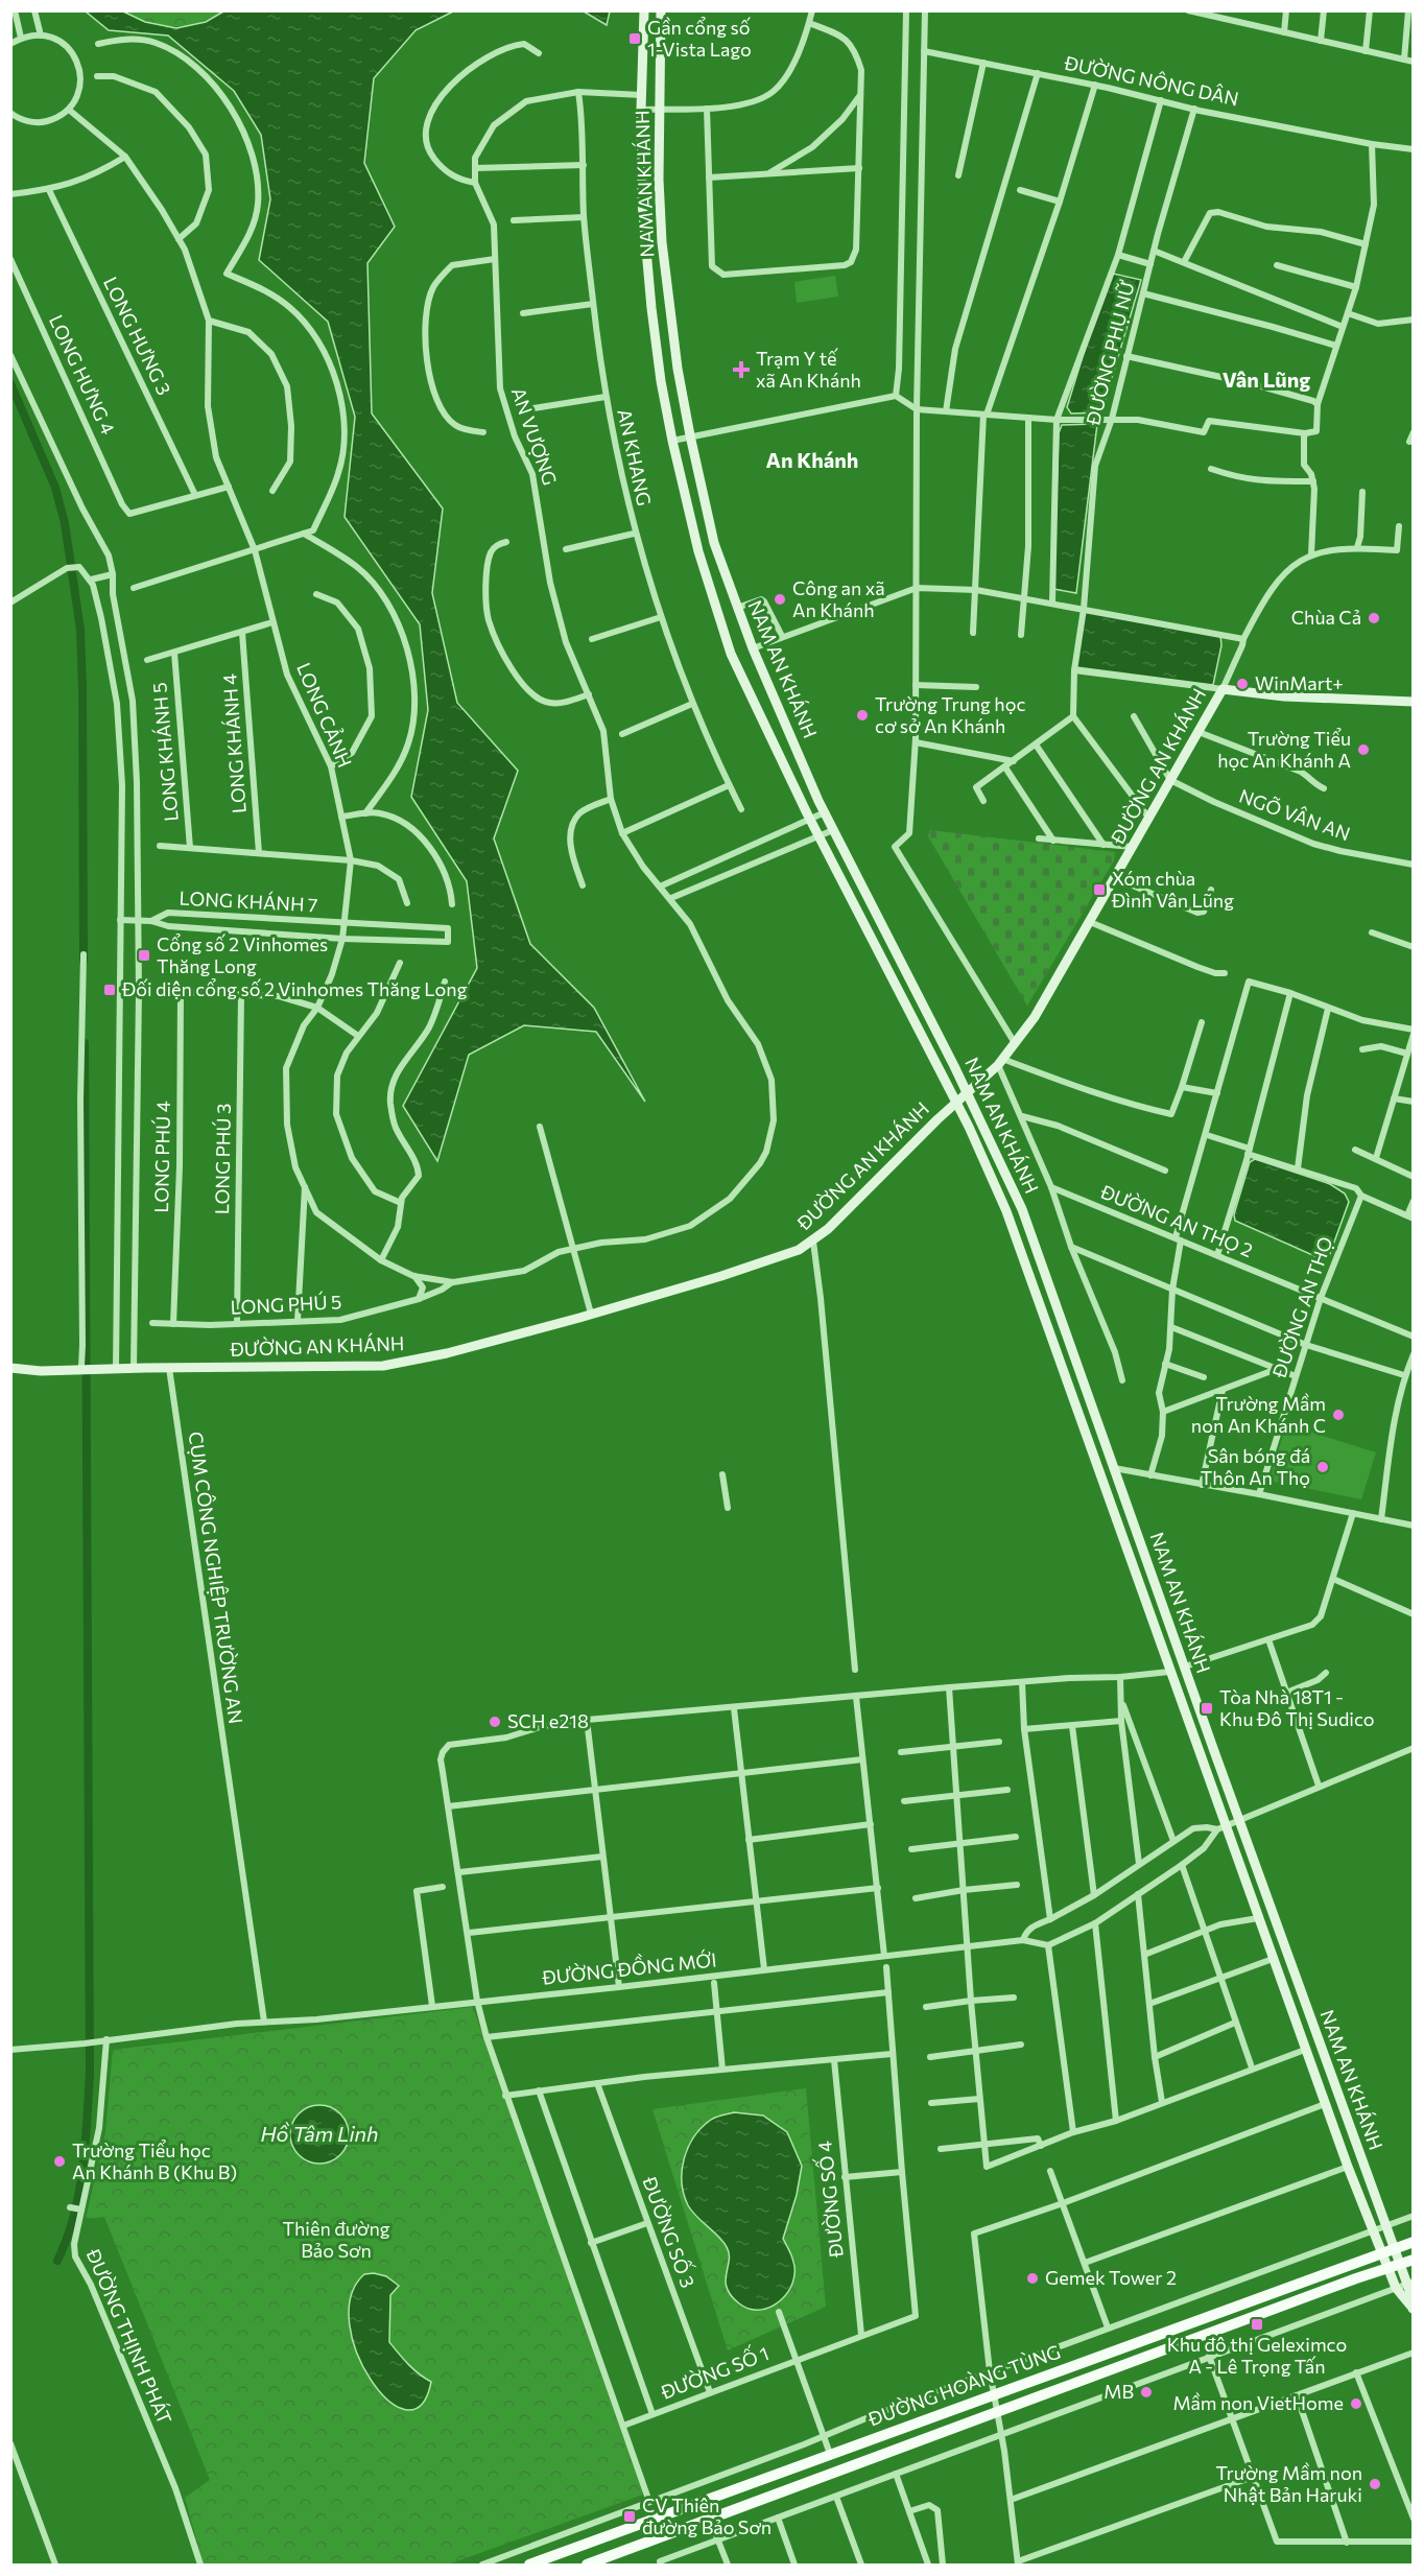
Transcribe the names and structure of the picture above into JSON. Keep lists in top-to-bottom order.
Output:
{
  "streets": {
    "main road": ["ĐƯỜNG HOÀNG TÙNG"],
    "street": [
      "ĐƯỜNG NÔNG DÂN",
      "NAM AN KHÁNH",
      "LONG HƯNG 3",
      "ĐƯỜNG PHỤ NỮ",
      "LONG HƯNG 4",
      "AN VƯỢNG",
      "AN KHANG",
      "LONG CẢNH",
      "LONG KHÁNH 4",
      "LONG KHÁNH 5",
      "ĐƯỜNG AN KHÁNH",
      "NGÕ VÂN AN",
      "LONG KHÁNH 7",
      "LONG PHÚ 4",
      "LONG PHÚ 3",
      "ĐƯỜNG AN THỌ 2",
      "LONG PHÚ 5",
      "ĐƯỜNG AN THỌ",
      "CỤM CÔNG NGHIỆP TRƯỜNG AN",
      "ĐƯỜNG ĐỒNG MỚI",
      "ĐƯỜNG SỐ 4",
      "ĐƯỜNG SỐ 3",
      "ĐƯỜNG THỊNH PHÁT",
      "ĐƯỜNG SỐ 1"
    ]
  },
  "crossings": [
    ["ĐƯỜNG NÔNG DÂN", "ĐƯỜNG PHỤ NỮ"],
    ["NAM AN KHÁNH", "AN VƯỢNG"],
    ["NAM AN KHÁNH", "ĐƯỜNG AN KHÁNH"],
    ["NAM AN KHÁNH", "ĐƯỜNG HOÀNG TÙNG"],
    ["LONG HƯNG 3", "LONG HƯNG 4"],
    ["AN VƯỢNG", "AN KHANG"],
    ["AN VƯỢNG", "LONG CẢNH"],
    ["AN VƯỢNG", "LONG PHÚ 5"],
    ["LONG CẢNH", "LONG KHÁNH 7"],
    ["LONG CẢNH", "LONG PHÚ 5"],
    ["ĐƯỜNG AN KHÁNH", "NGÕ VÂN AN"],
    ["ĐƯỜNG AN KHÁNH", "CỤM CÔNG NGHIỆP TRƯỜNG AN"],
    ["LONG PHÚ 4", "LONG PHÚ 5"],
    ["LONG PHÚ 3", "LONG PHÚ 5"],
    ["ĐƯỜNG AN THỌ 2", "ĐƯỜNG AN THỌ"],
    ["CỤM CÔNG NGHIỆP TRƯỜNG AN", "ĐƯỜNG ĐỒNG MỚI"],
    ["ĐƯỜNG ĐỒNG MỚI", "ĐƯỜNG THỊNH PHÁT"],
    ["ĐƯỜNG SỐ 3", "ĐƯỜNG SỐ 1"],
    ["ĐƯỜNG SỐ 1", "ĐƯỜNG HOÀNG TÙNG"]
  ],
  "districts": ["Vân Lũng", "An Khánh"],
  "water": ["Hồ Tâm Linh"],
  "parks": ["Thiên đường Bảo Sơn"],
  "places": {
    "transit": [
      "Gần cổng số 1-Vista Lago",
      "Xóm chùa Đình Vân Lũng",
      "Cổng số 2 Vinhomes Thăng Long",
      "Đối diện cổng số 2 Vinhomes Thăng Long",
      "Tòa Nhà 18T1 - Khu Đô Thị Sudico",
      "Khu đô thị Geleximco A - Lê Trọng Tấn",
      "CV Thiên đường Bảo Sơn"
    ],
    "health": ["Trạm Y tế xã An Khánh"],
    "other": [
      "Công an xã An Khánh",
      "Chùa Cả",
      "WinMart+",
      "Trường Trung học cơ sở An Khánh",
      "Trường Tiểu học An Khánh A",
      "Trường Mầm non An Khánh C",
      "Sân bóng đá Thôn An Thọ",
      "SCH e218",
      "Trường Tiểu học An Khánh B (Khu B)",
      "Gemek Tower 2",
      "MB",
      "Mầm non VietHome",
      "Trường Mầm non Nhật Bản Haruki"
    ]
  }
}
